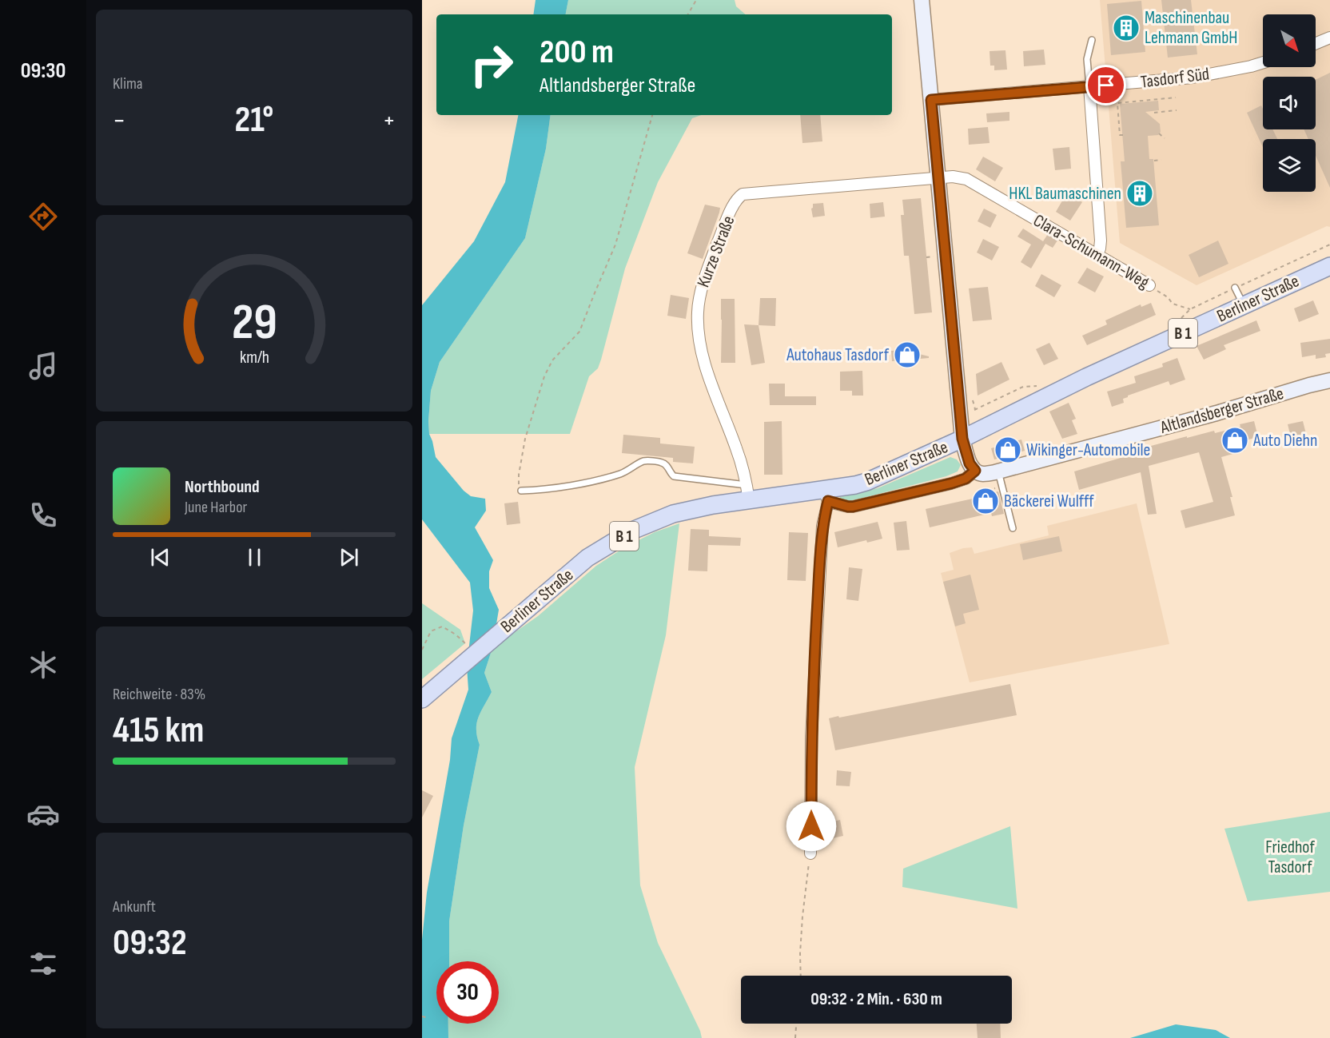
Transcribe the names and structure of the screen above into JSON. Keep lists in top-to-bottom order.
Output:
{
  "streets": {
    "main road": ["Berliner Straße", "B 1", "Altlandsberger Straße"],
    "street": ["Tasdorf Süd", "Kurze Straße", "Clara-Schumann-Weg"]
  },
  "crossings": [
    ["Kurze Straße", "Clara-Schumann-Weg"],
    ["Kurze Straße", "Berliner Straße"],
    ["Clara-Schumann-Weg", "Berliner Straße"]
  ],
  "parks": ["Friedhof Tasdorf"],
  "places": {
    "building": ["Maschinenbau Lehmann GmbH", "HKL Baumaschinen"],
    "shop": [
      "Autohaus Tasdorf",
      "Auto Diehn",
      "Wikinger-Automobile",
      "Bäckerei Wulfff"
    ]
  },
  "north": "bottom right",
  "page": {
    "tabs": "09:30",
    "tile": [
      "Klima",
      ["Reichweite · 83%", "415 km"],
      ["Ankunft", "09:32"]
    ],
    "turn": ["200 m", "Altlandsberger Straße"],
    "heat": ["−", "21°", "+"],
    "song": ["Northbound", "June Harbor"],
    "limit": "30",
    "trip": "09:32 · 2 Min. · 630 m",
    "gauge": ["29", "km/h"]
  }
}
